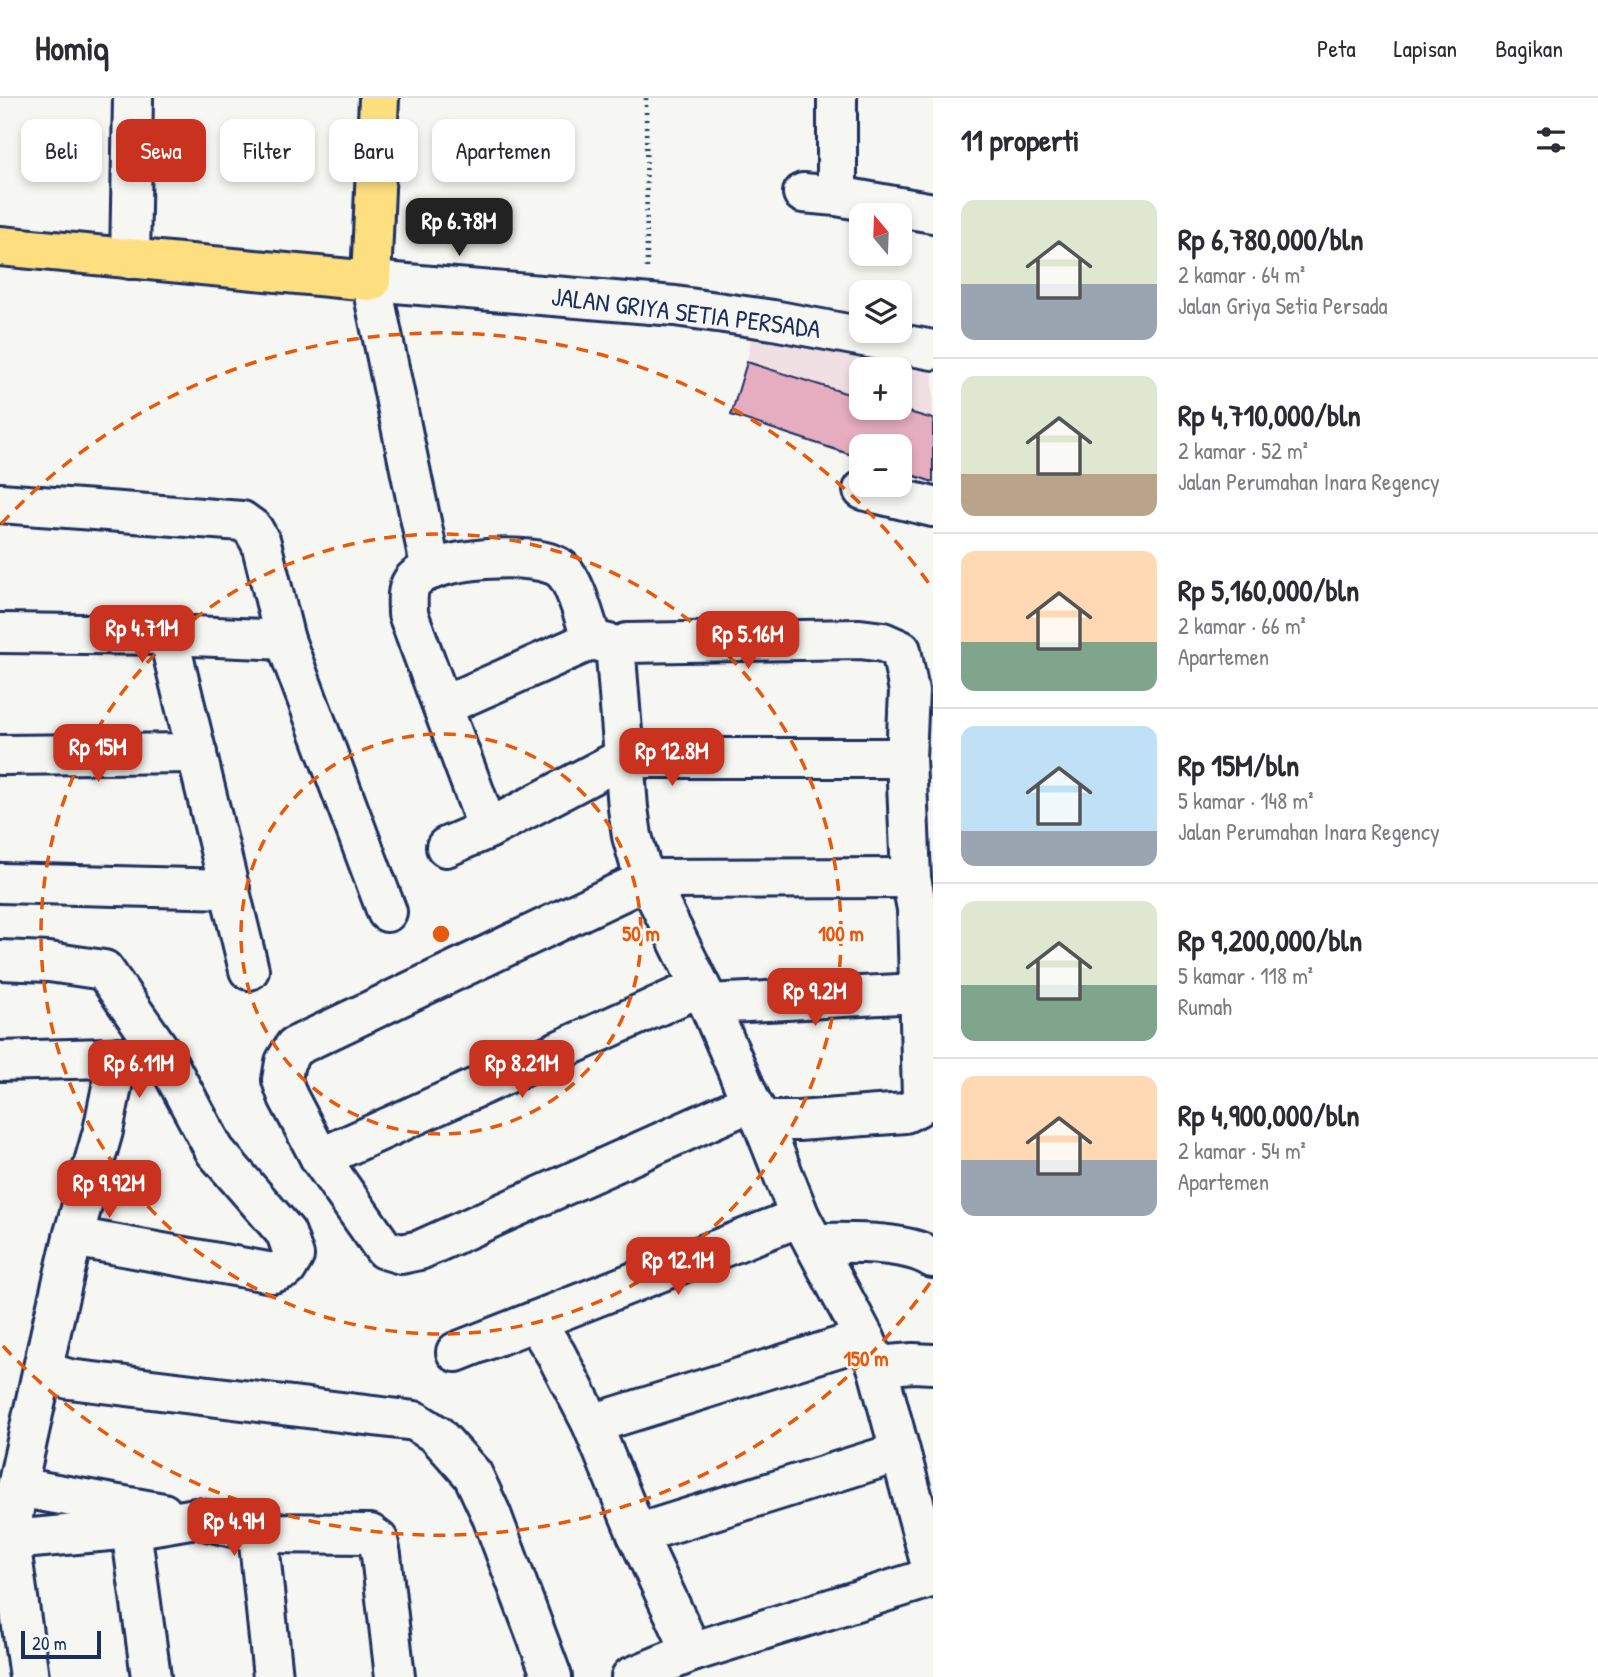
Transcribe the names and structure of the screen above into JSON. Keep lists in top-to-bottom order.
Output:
{
  "streets": {
    "street": ["JALAN GRIYA SETIA PERSADA"]
  },
  "scale_bar": "20 m",
  "north": "top",
  "page": {
    "header": "Homiq",
    "nav": ["Peta", "Lapisan", "Bagikan"],
    "heading": "11 properti",
    "chip": [
      "Beli",
      "Sewa",
      "Filter",
      "Baru",
      "Apartemen"
    ],
    "list": [
      {
        "name": "Rp 6,780,000/bln",
        "note": "2 kamar · 64 m² · Jalan Griya Setia Persada"
      },
      {
        "name": "Rp 4,710,000/bln",
        "note": "2 kamar · 52 m² · Jalan Perumahan Inara Regency"
      },
      {
        "name": "Rp 5,160,000/bln",
        "note": "2 kamar · 66 m² · Apartemen"
      },
      {
        "name": "Rp 15M/bln",
        "note": "5 kamar · 148 m² · Jalan Perumahan Inara Regency"
      },
      {
        "name": "Rp 9,200,000/bln",
        "note": "5 kamar · 118 m² · Rumah"
      },
      {
        "name": "Rp 4,900,000/bln",
        "note": "2 kamar · 54 m² · Apartemen"
      }
    ],
    "price": [
      "Rp 6.78M",
      "Rp 4.71M",
      "Rp 5.16M",
      "Rp 15M",
      "Rp 12.8M",
      "Rp 9.2M",
      "Rp 6.11M",
      "Rp 8.21M",
      "Rp 9.92M",
      "Rp 12.1M",
      "Rp 4.9M"
    ],
    "map_buttons": ["+", "−"],
    "scale": "20 m"
  },
  "rings": ["50 m", "100 m", "150 m"]
}
